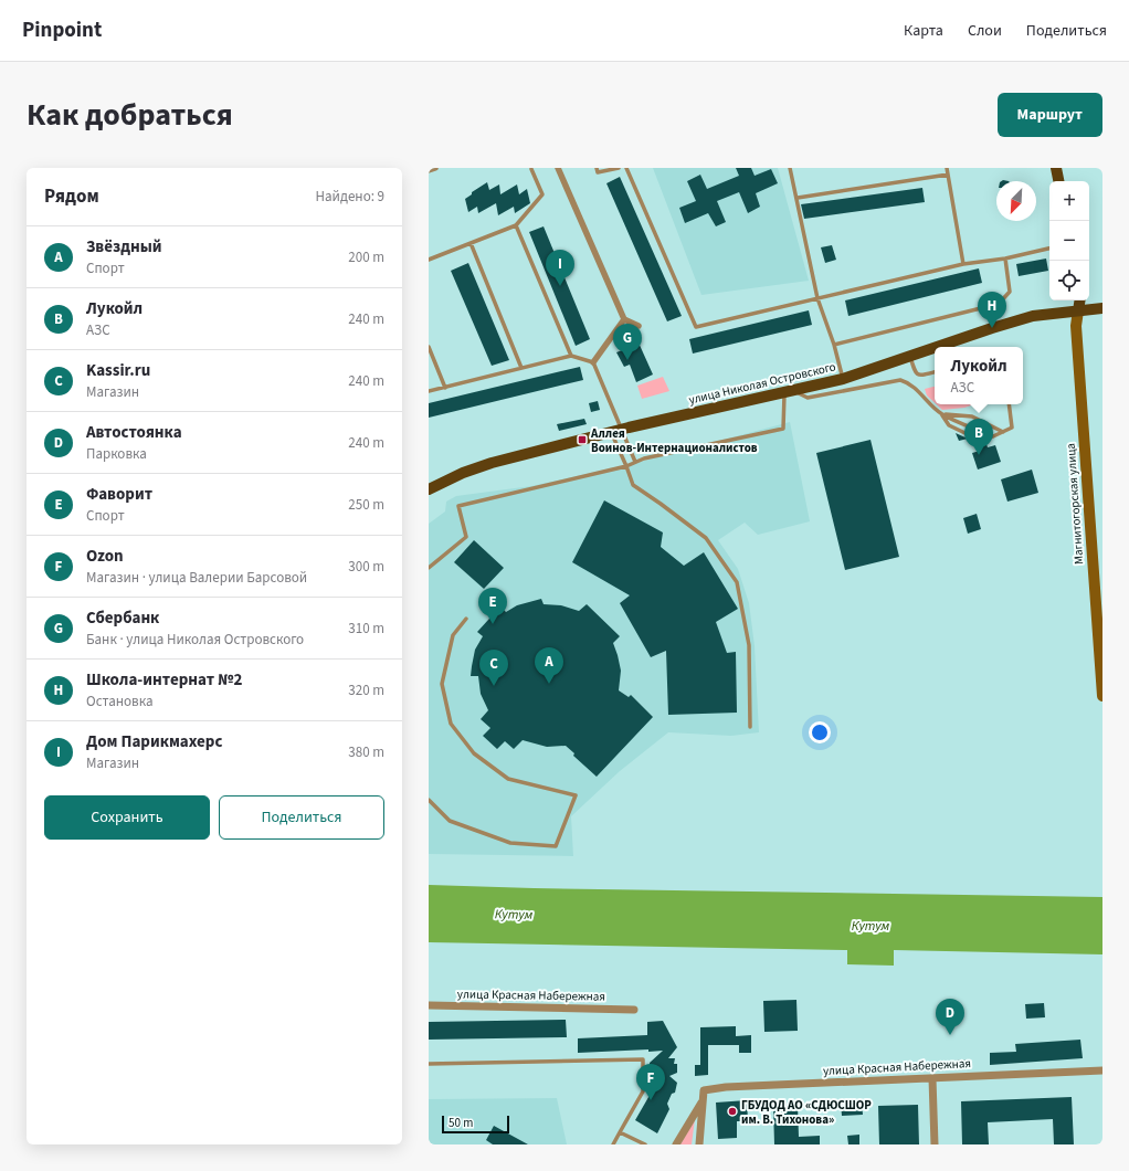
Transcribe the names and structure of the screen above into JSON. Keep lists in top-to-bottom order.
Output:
{
  "streets": {
    "main road": ["улица Николая Островского", "Магнитогорская улица"],
    "street": ["улица Красная Набережная"]
  },
  "crossings": [
    ["улица Николая Островского", "Магнитогорская улица"]
  ],
  "water": ["Кутум"],
  "places": {
    "transit": ["Аллея Воинов-Интернационалистов"],
    "other": ["ГБУДОД АО «СДЮСШОР им. В. Тихонова»"]
  },
  "scale_bar": "50 m",
  "north": "bottom left",
  "page": {
    "header": "Pinpoint",
    "nav": ["Карта", "Слои", "Поделиться"],
    "title": "Как добраться",
    "buttons": [
      "Маршрут",
      ["Сохранить", "Поделиться"]
    ],
    "heading": ["Рядом", "Найдено: 9"],
    "map_buttons": ["+", "−"],
    "list": [
      {
        "mark": "A",
        "name": "Звёздный",
        "note": "Спорт",
        "value": "200 m"
      },
      {
        "mark": "B",
        "name": "Лукойл",
        "note": "АЗС",
        "value": "240 m"
      },
      {
        "mark": "C",
        "name": "Kassir.ru",
        "note": "Магазин",
        "value": "240 m"
      },
      {
        "mark": "D",
        "name": "Автостоянка",
        "note": "Парковка",
        "value": "240 m"
      },
      {
        "mark": "E",
        "name": "Фаворит",
        "note": "Спорт",
        "value": "250 m"
      },
      {
        "mark": "F",
        "name": "Ozon",
        "note": "Магазин · улица Валерии Барсовой",
        "value": "300 m"
      },
      {
        "mark": "G",
        "name": "Сбербанк",
        "note": "Банк · улица Николая Островского",
        "value": "310 m"
      },
      {
        "mark": "H",
        "name": "Школа-интернат №2",
        "note": "Остановка",
        "value": "320 m"
      },
      {
        "mark": "I",
        "name": "Дом Парикмахерс",
        "note": "Магазин",
        "value": "380 m"
      }
    ],
    "pins": [
      "I",
      "H",
      "G",
      "B",
      "E",
      "A",
      "C",
      "D",
      "F"
    ],
    "popup": ["Лукойл", "АЗС"],
    "scale": "50 m"
  }
}
